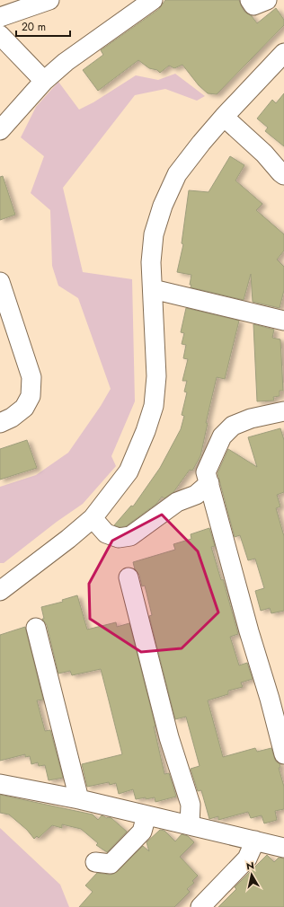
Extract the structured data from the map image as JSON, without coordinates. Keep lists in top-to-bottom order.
{
  "scale_bar": "20 m",
  "north": "top"
}
